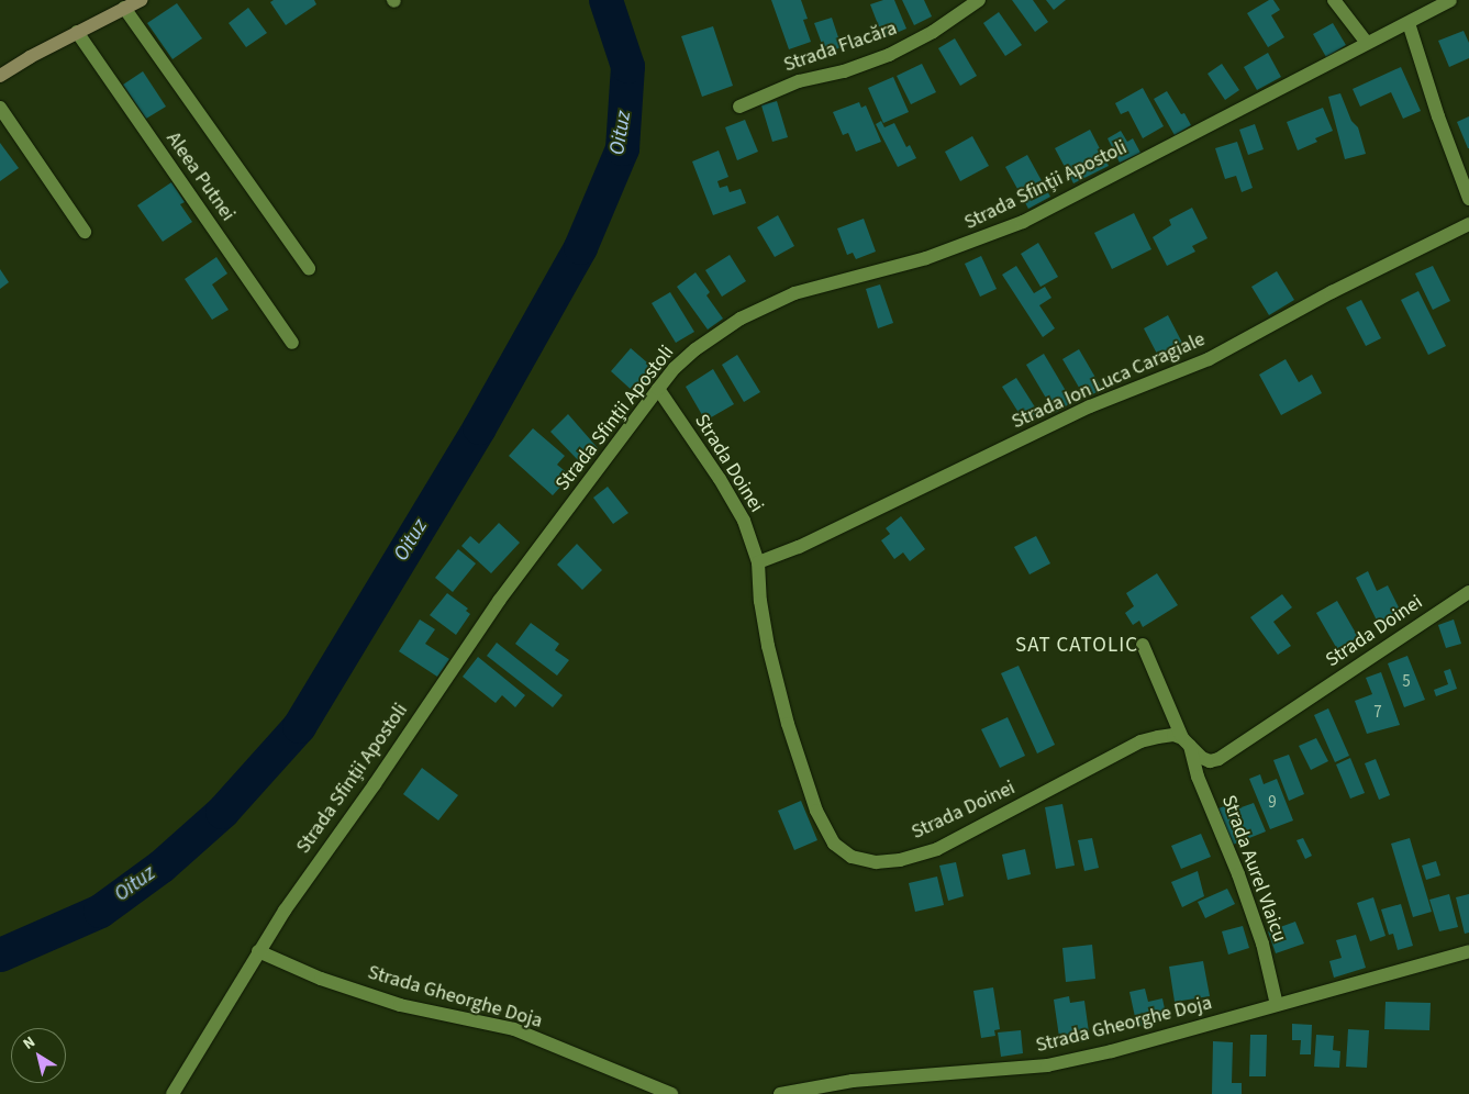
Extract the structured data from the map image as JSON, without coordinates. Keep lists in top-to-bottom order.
{
  "streets": {
    "street": [
      "Strada Flacăra",
      "Aleea Putnei",
      "Strada Sfinții Apostoli",
      "Strada Ion Luca Caragiale",
      "Strada Doinei",
      "Strada Aurel Vlaicu",
      "Strada Gheorghe Doja"
    ]
  },
  "crossings": [
    ["Strada Sfinții Apostoli", "Strada Doinei"],
    ["Strada Sfinții Apostoli", "Strada Gheorghe Doja"],
    ["Strada Ion Luca Caragiale", "Strada Doinei"],
    ["Strada Doinei", "Strada Aurel Vlaicu"],
    ["Strada Aurel Vlaicu", "Strada Gheorghe Doja"]
  ],
  "districts": ["SAT CATOLIC"],
  "water": ["Oituz"],
  "house_numbers": ["5", "7", "9"],
  "north": "top left"
}
